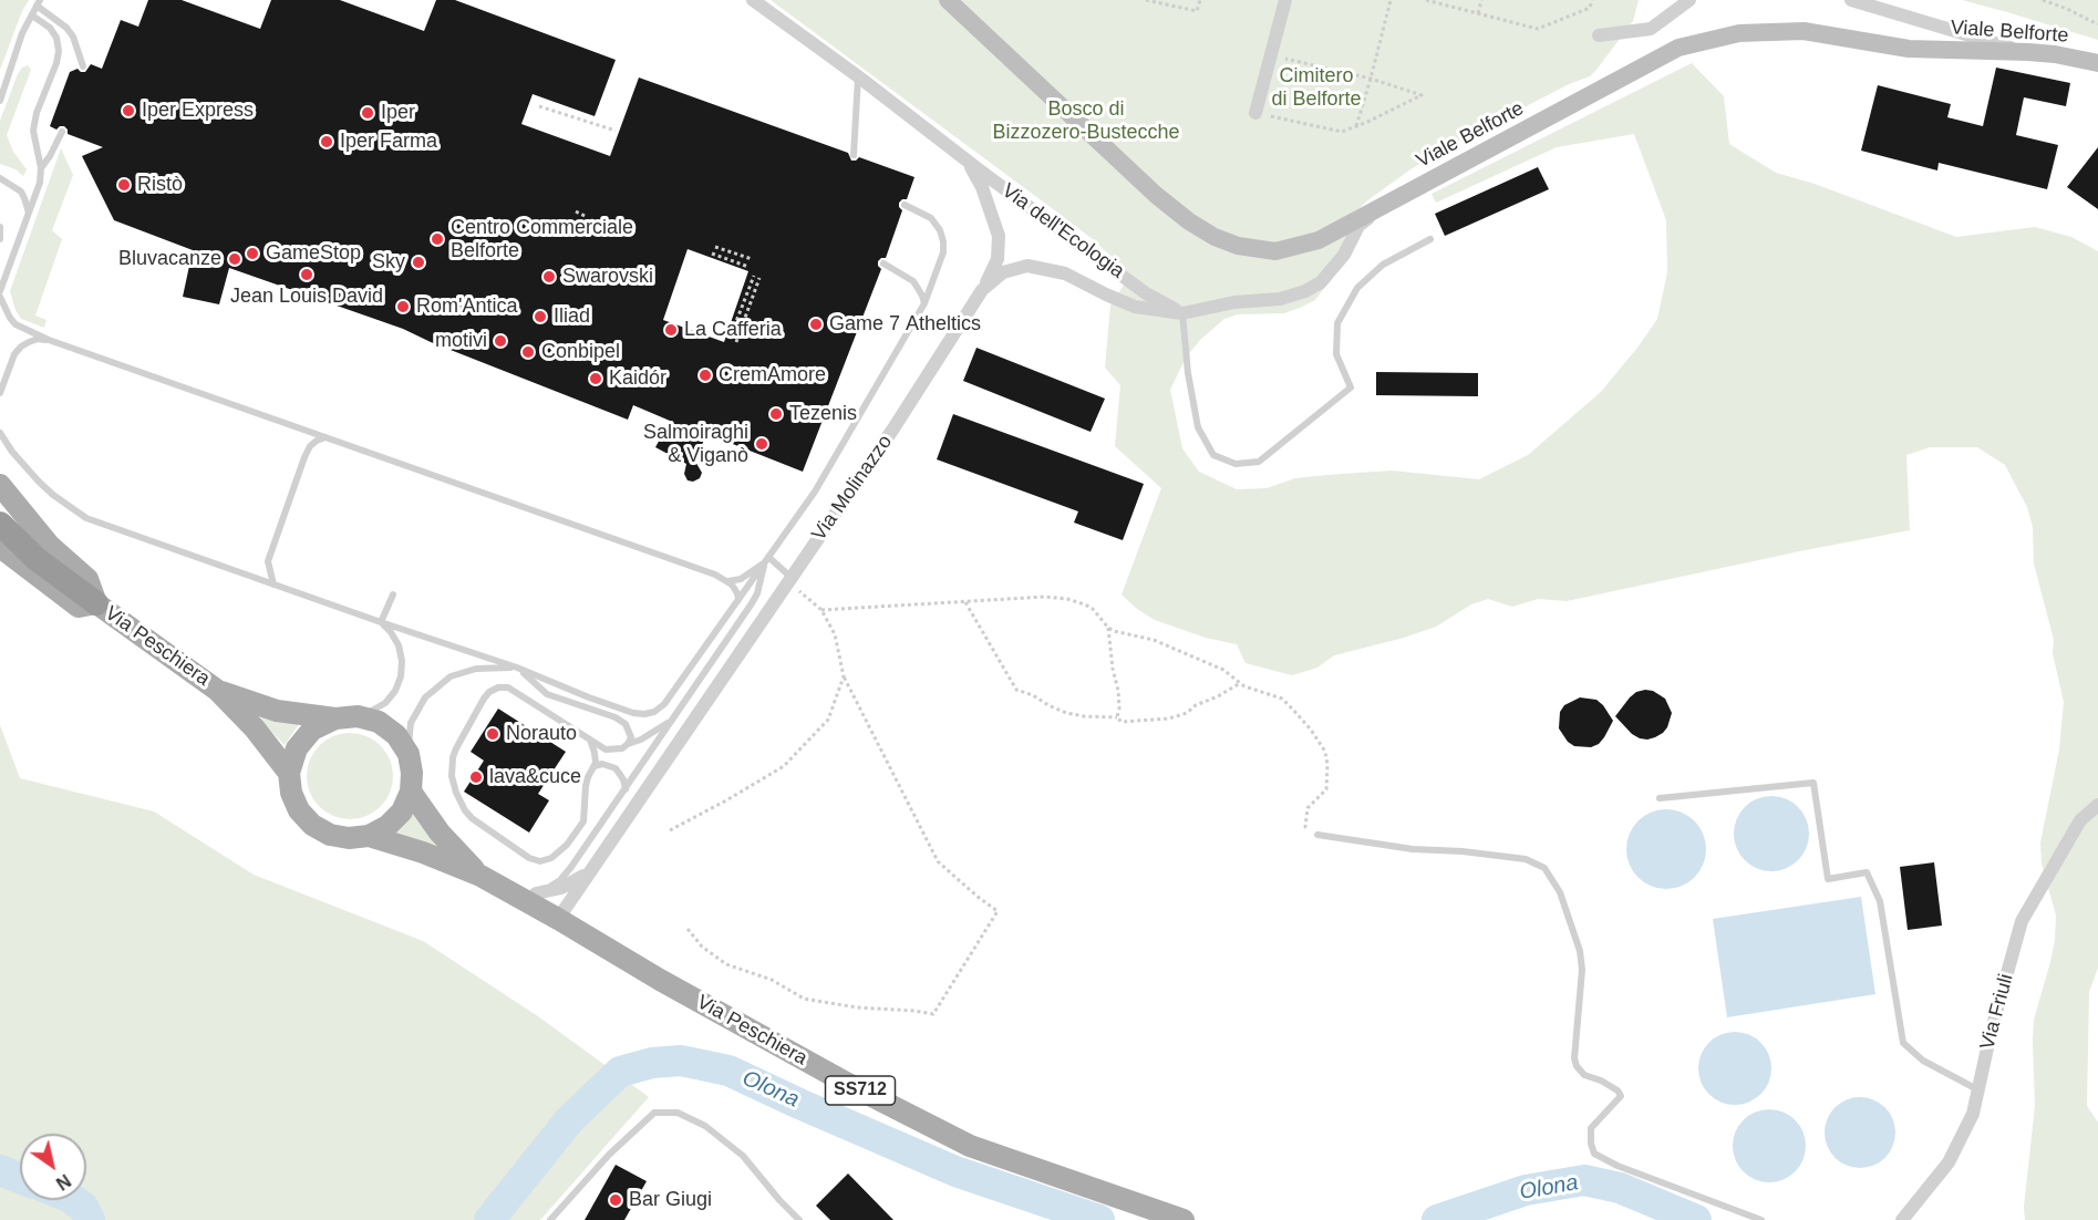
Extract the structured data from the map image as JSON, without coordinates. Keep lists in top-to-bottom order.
{
  "streets": {
    "main road": ["Viale Belforte", "Via Peschiera", "SS712"],
    "street": ["Via dell'Ecologia", "Via Molinazzo", "Via Friuli"]
  },
  "crossings": [
    ["Via dell'Ecologia", "Via Molinazzo"],
    ["Via Molinazzo", "Via Peschiera"]
  ],
  "water": ["Olona"],
  "parks": ["Cimitero di Belforte", "Bosco di Bizzozero-Bustecche"],
  "places": [
    "Iper Express",
    "Iper",
    "Iper Farma",
    "Ristò",
    "Centro Commerciale Belforte",
    "GameStop",
    "Bluvacanze",
    "Sky",
    "Jean Louis David",
    "Swarovski",
    "Rom'Antica",
    "Iliad",
    "Game 7 Atheltics",
    "La Cafferia",
    "motivi",
    "Conbipel",
    "CremAmore",
    "Kaidór",
    "Tezenis",
    "Salmoiraghi & Viganò",
    "Norauto",
    "lava&cuce",
    "Bar Giugi"
  ],
  "north": "bottom right"
}
